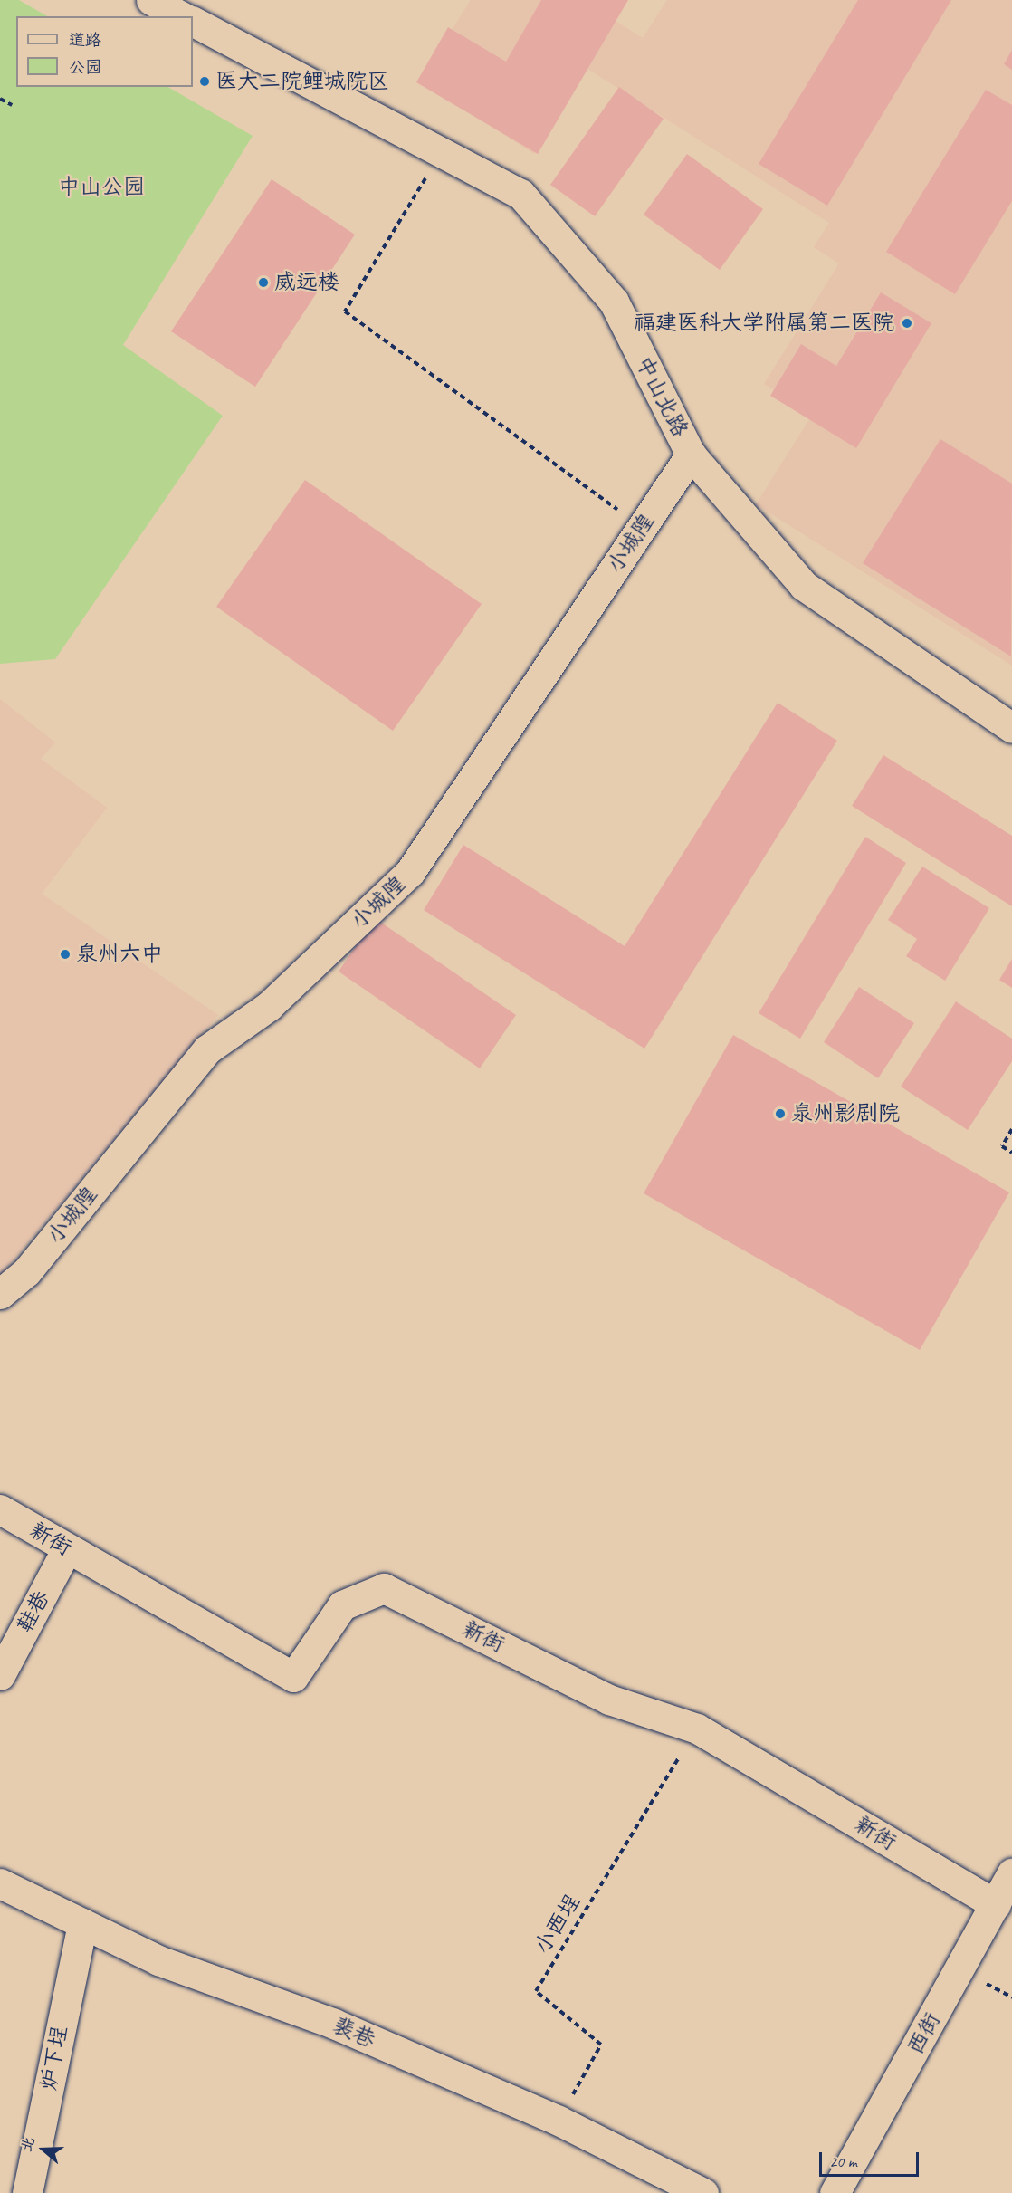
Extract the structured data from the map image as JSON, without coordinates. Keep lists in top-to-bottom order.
{
  "streets": {
    "street": [
      "中山北路",
      "小城隍",
      "新街",
      "鞋巷",
      "裴巷",
      "西街",
      "炉下埕"
    ],
    "path": ["小西埕"]
  },
  "crossings": [
    ["中山北路", "小城隍"],
    ["新街", "鞋巷"],
    ["新街", "小西埕"],
    ["新街", "西街"],
    ["小西埕", "裴巷"],
    ["裴巷", "炉下埕"]
  ],
  "parks": ["中山公园"],
  "places": [
    "医大二院鲤城院区",
    "威远楼",
    "福建医科大学附属第二医院",
    "泉州六中",
    "泉州影剧院"
  ],
  "legend": ["道路", "公园"],
  "scale_bar": "20 m",
  "north": "left"
}
